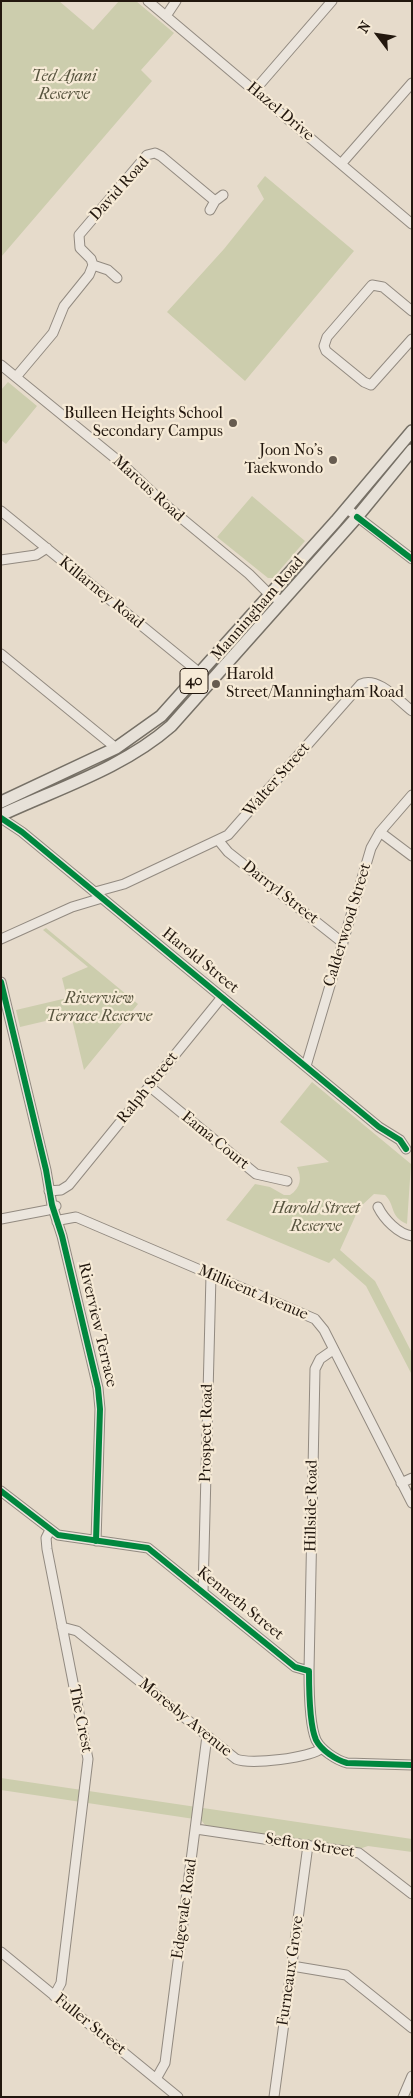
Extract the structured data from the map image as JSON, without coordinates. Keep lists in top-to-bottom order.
{
  "streets": {
    "main road": ["Manningham Road", "40"],
    "street": [
      "Hazel Drive",
      "David Road",
      "Marcus Road",
      "Killarney Road",
      "Walter Street",
      "Darryl Street",
      "Calderwood Street",
      "Harold Street",
      "Ralph Street",
      "Eama Court",
      "Millicent Avenue",
      "Riverview Terrace",
      "Prospect Road",
      "Hillside Road",
      "Kenneth Street",
      "Moresby Avenue",
      "The Crest",
      "Sefton Street",
      "Edgevale Road",
      "Furneaux Grove",
      "Fuller Street"
    ]
  },
  "crossings": [
    ["Marcus Road", "Manningham Road"],
    ["Killarney Road", "Manningham Road"],
    ["Manningham Road", "Harold Street"],
    ["Walter Street", "Darryl Street"],
    ["Walter Street", "Harold Street"],
    ["Darryl Street", "Calderwood Street"],
    ["Calderwood Street", "Harold Street"],
    ["Harold Street", "Ralph Street"],
    ["Ralph Street", "Eama Court"],
    ["Ralph Street", "Riverview Terrace"],
    ["Millicent Avenue", "Riverview Terrace"],
    ["Millicent Avenue", "Prospect Road"],
    ["Millicent Avenue", "Hillside Road"],
    ["Riverview Terrace", "Kenneth Street"],
    ["Prospect Road", "Kenneth Street"],
    ["Hillside Road", "Kenneth Street"],
    ["Kenneth Street", "The Crest"],
    ["Moresby Avenue", "The Crest"],
    ["Moresby Avenue", "Edgevale Road"],
    ["The Crest", "Fuller Street"],
    ["Sefton Street", "Edgevale Road"],
    ["Sefton Street", "Furneaux Grove"],
    ["Edgevale Road", "Fuller Street"]
  ],
  "parks": ["Ted Ajani Reserve", "Riverview Terrace Reserve", "Harold Street Reserve"],
  "places": ["Bulleen Heights School Secondary Campus", "Joon No's Taekwondo", "Harold Street/Manningham Road"],
  "north": "top left"
}
